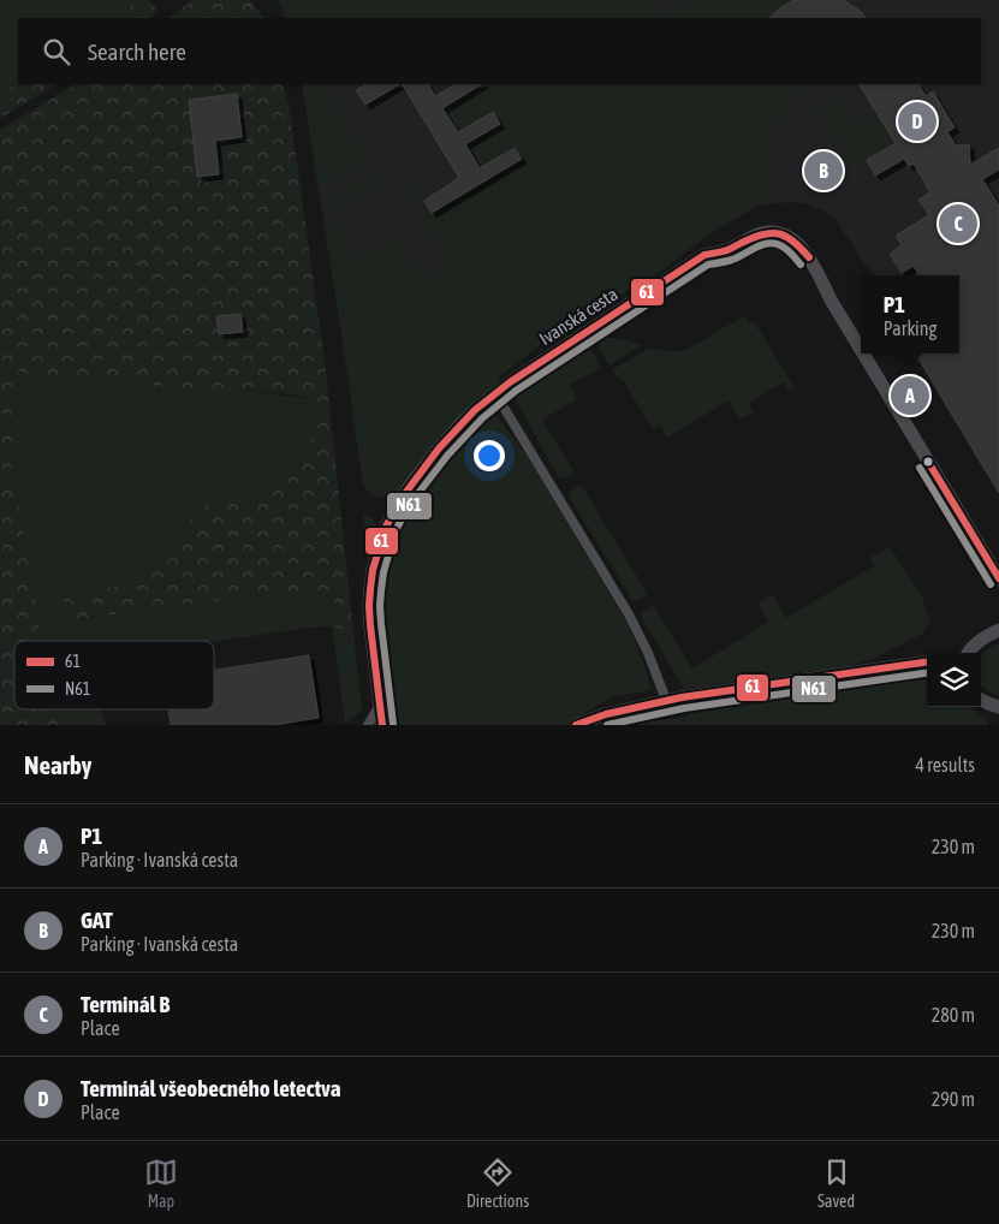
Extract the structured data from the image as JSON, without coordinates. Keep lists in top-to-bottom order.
{
  "streets": {
    "street": ["Ivanská cesta"]
  },
  "lines": ["transit line 61", "transit line N61"],
  "legend": ["61", "N61"],
  "page": {
    "search": "Search here",
    "pins": [
      "D",
      "B",
      "C",
      "A"
    ],
    "popup": ["P1", "Parking"],
    "heading": ["Nearby", "4 results"],
    "list": [
      {
        "mark": "A",
        "name": "P1",
        "note": "Parking · Ivanská cesta",
        "value": "230 m"
      },
      {
        "mark": "B",
        "name": "GAT",
        "note": "Parking · Ivanská cesta",
        "value": "230 m"
      },
      {
        "mark": "C",
        "name": "Terminál B",
        "note": "Place",
        "value": "280 m"
      },
      {
        "mark": "D",
        "name": "Terminál všeobecného letectva",
        "note": "Place",
        "value": "290 m"
      }
    ],
    "nav": ["Map", "Directions", "Saved"]
  }
}
